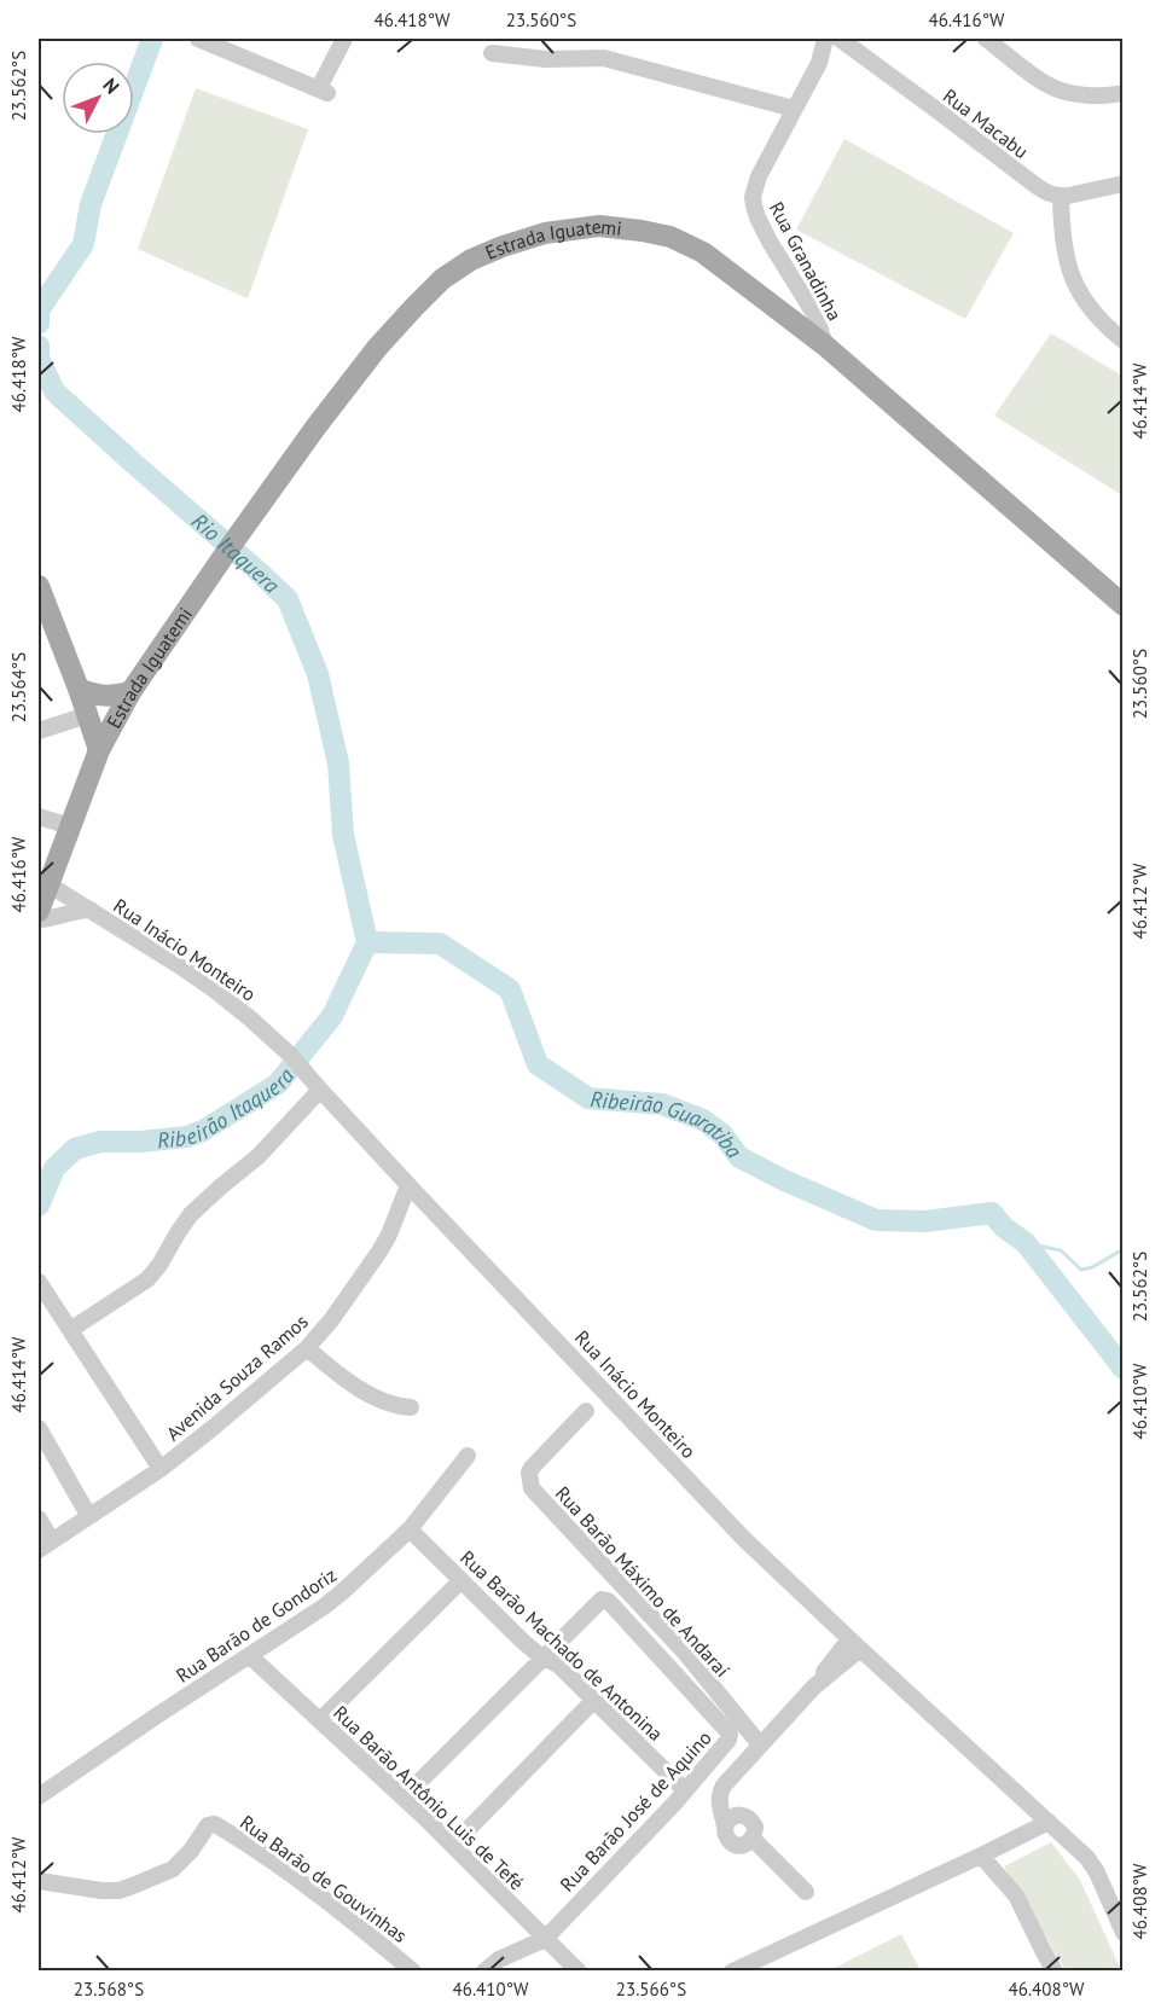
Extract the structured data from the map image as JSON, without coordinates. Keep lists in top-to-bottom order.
{
  "streets": {
    "main road": ["Estrada Iguatemi"],
    "street": [
      "Rua Macabu",
      "Rua Granadinha",
      "Rua Inácio Monteiro",
      "Avenida Souza Ramos",
      "Rua Barão Máximo de Andaraí",
      "Rua Barão de Gondoriz",
      "Rua Barão Machado de Antonina",
      "Rua Barão Antônio Luis de Tefé",
      "Rua Barão José de Aquino",
      "Rua Barão de Gouvinhas"
    ]
  },
  "crossings": [
    ["Estrada Iguatemi", "Rua Granadinha"],
    ["Estrada Iguatemi", "Rua Inácio Monteiro"],
    ["Rua Inácio Monteiro", "Avenida Souza Ramos"],
    ["Rua Barão de Gondoriz", "Rua Barão Machado de Antonina"],
    ["Rua Barão de Gondoriz", "Rua Barão Antônio Luis de Tefé"],
    ["Rua Barão Machado de Antonina", "Rua Barão José de Aquino"],
    ["Rua Barão Antônio Luis de Tefé", "Rua Barão José de Aquino"]
  ],
  "water": ["Rio Itaquera", "Ribeirão Itaquera", "Ribeirão Guaratiba"],
  "north": "top right",
  "coordinates": [
    "46.418°W",
    "23.560°S",
    "46.416°W",
    "23.562°S",
    "46.414°W",
    "23.564°S",
    "46.412°W",
    "46.410°W",
    "46.408°W",
    "23.568°S",
    "23.566°S"
  ]
}
